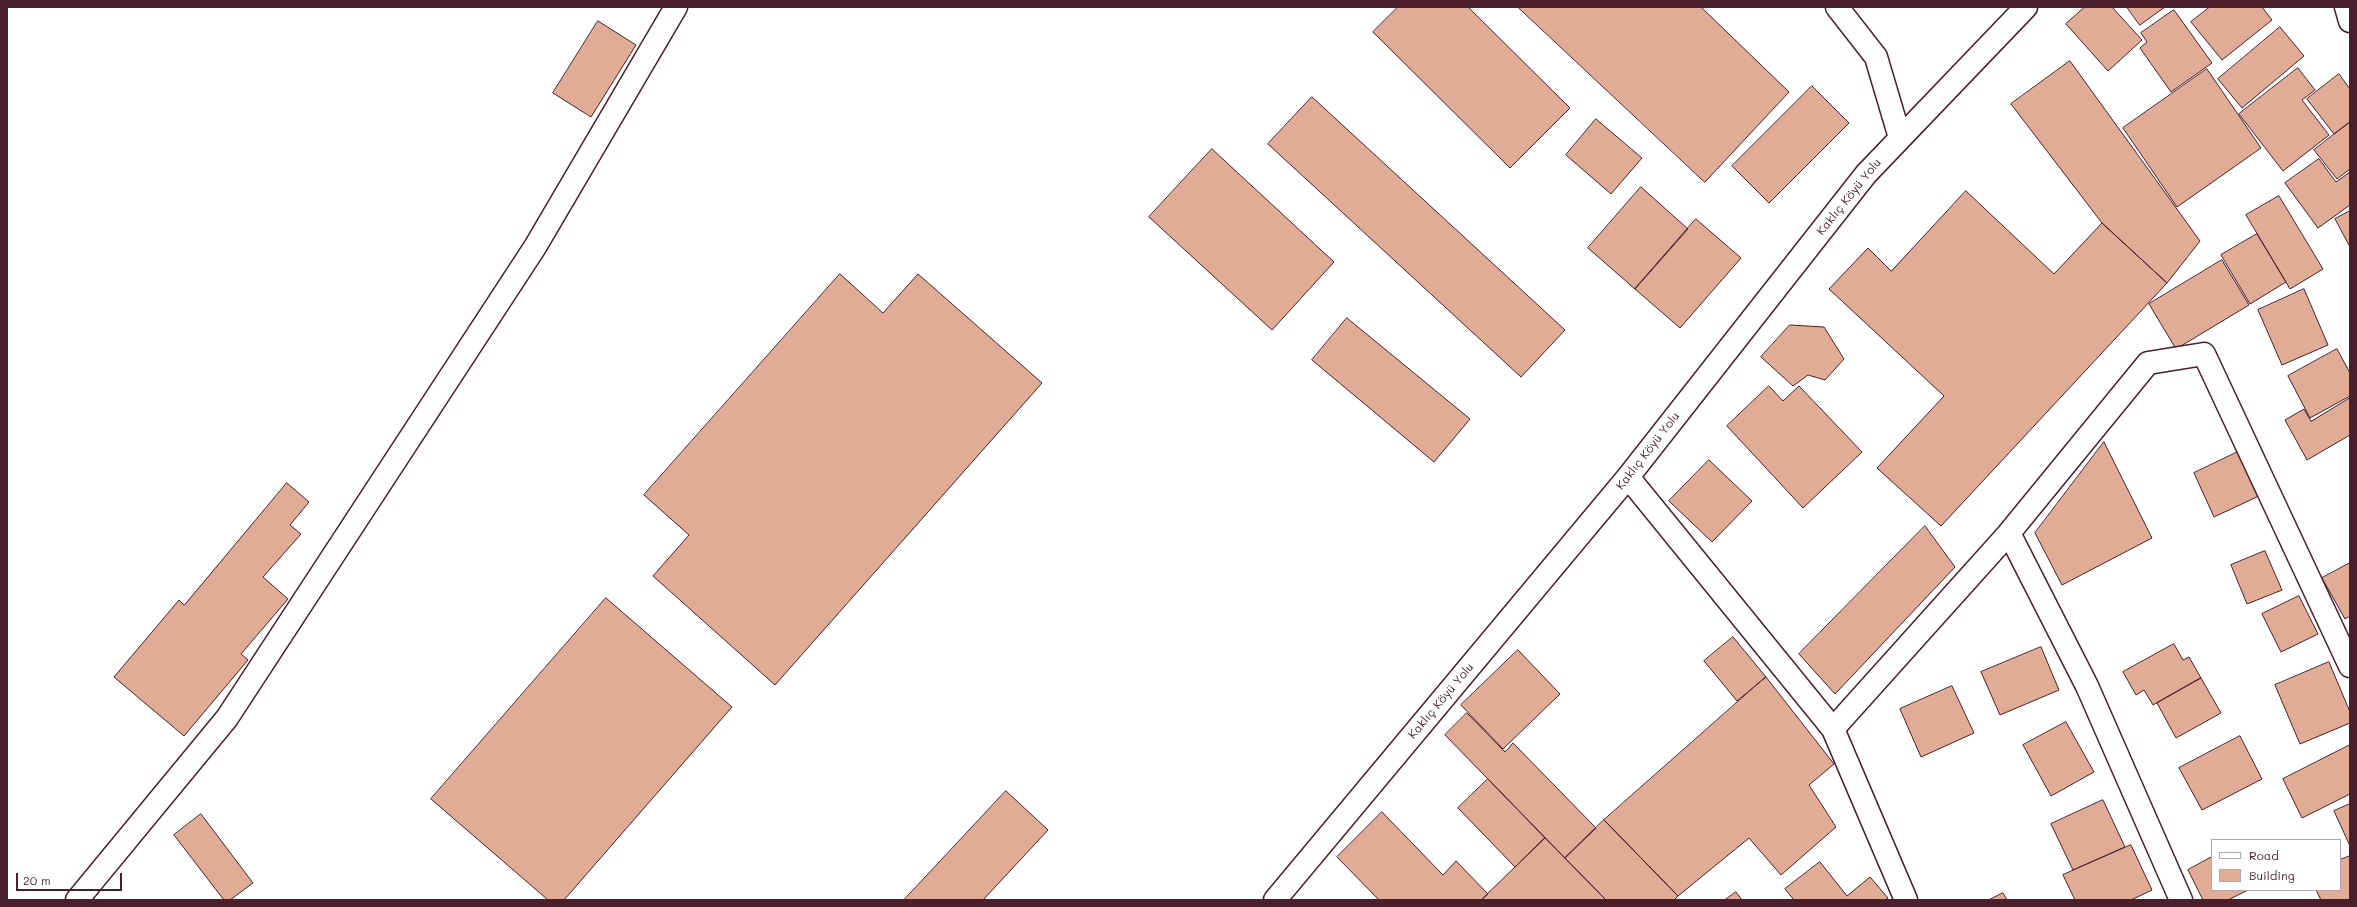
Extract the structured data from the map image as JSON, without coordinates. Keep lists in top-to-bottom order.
{
  "streets": {
    "street": ["Kaklıç Köyü Yolu"]
  },
  "legend": ["Road", "Building"],
  "scale_bar": "20 m"
}
